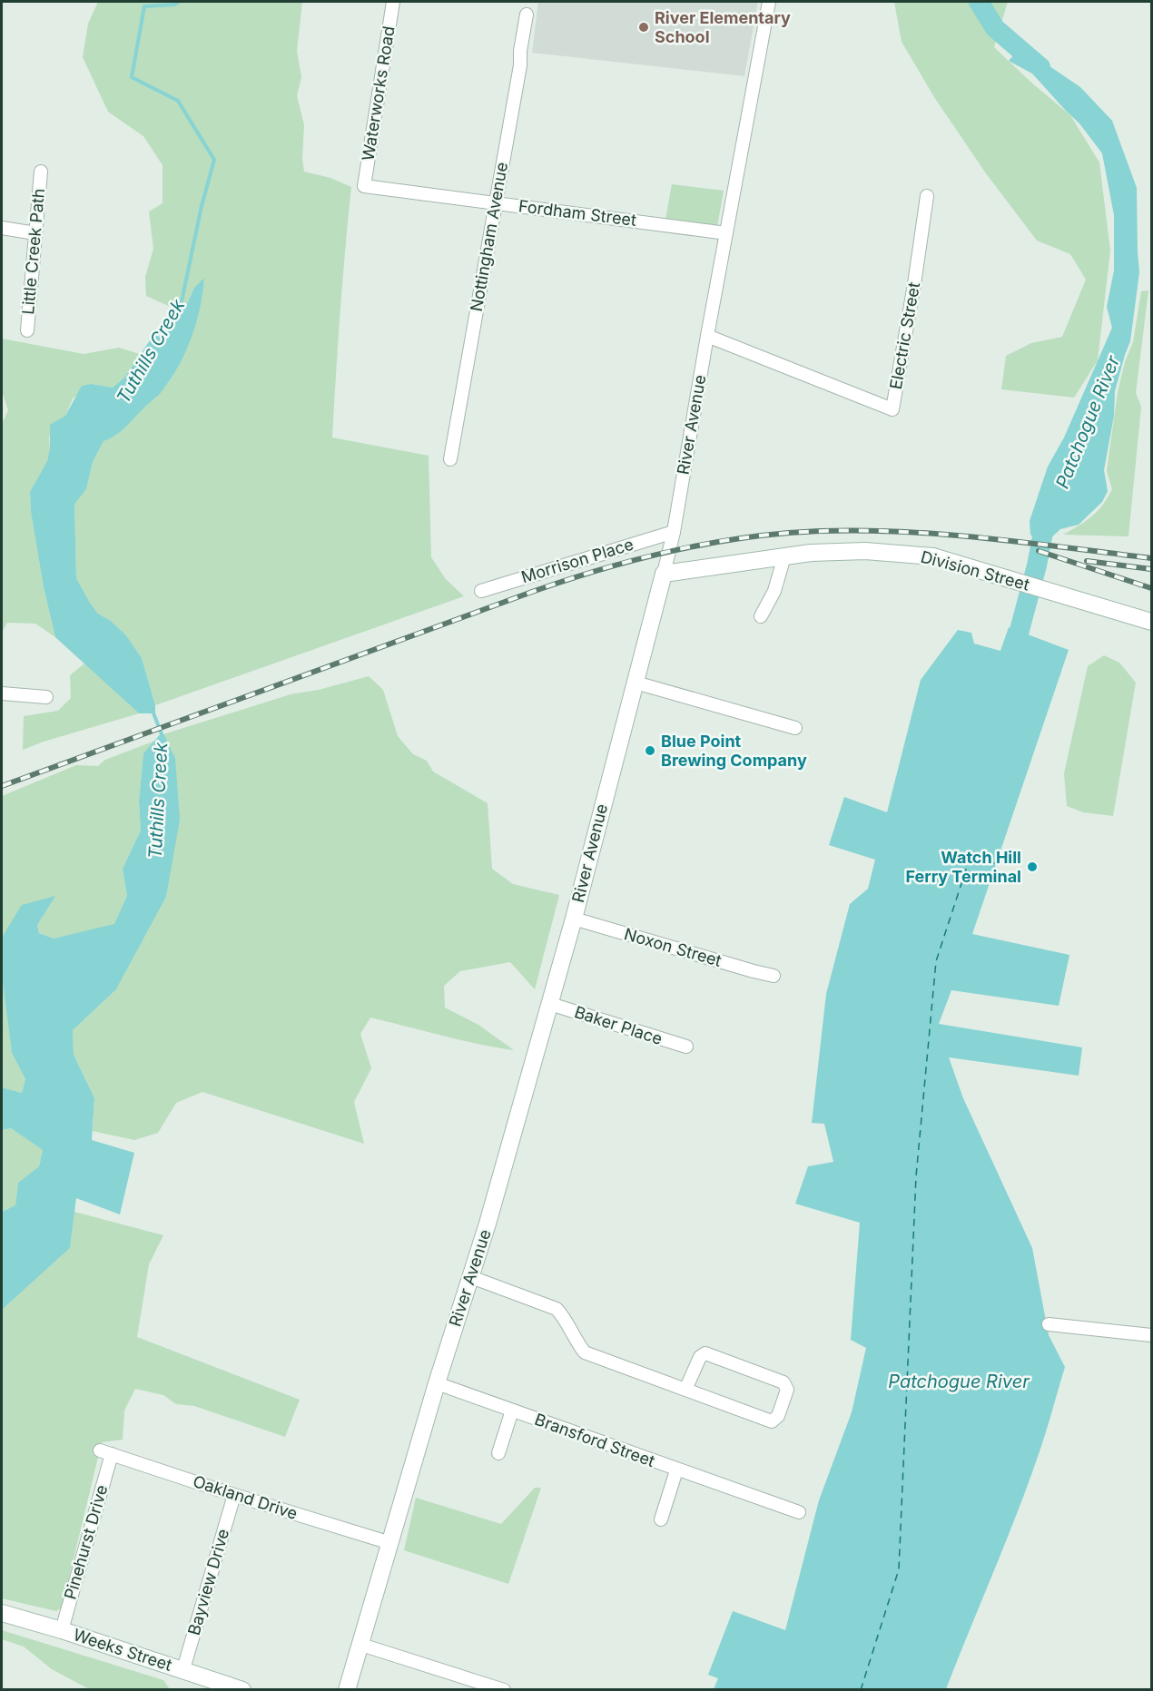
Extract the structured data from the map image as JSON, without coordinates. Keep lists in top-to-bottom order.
{
  "streets": {
    "main road": ["River Avenue", "Division Street", "Weeks Street"],
    "street": [
      "Waterworks Road",
      "Fordham Street",
      "Nottingham Avenue",
      "Little Creek Path",
      "Electric Street",
      "Morrison Place",
      "Noxon Street",
      "Baker Place",
      "Bransford Street",
      "Oakland Drive",
      "Pinehurst Drive",
      "Bayview Drive"
    ]
  },
  "crossings": [
    ["Waterworks Road", "Fordham Street"],
    ["Fordham Street", "Nottingham Avenue"],
    ["Fordham Street", "River Avenue"],
    ["Electric Street", "River Avenue"],
    ["River Avenue", "Morrison Place"],
    ["River Avenue", "Division Street"],
    ["River Avenue", "Noxon Street"],
    ["River Avenue", "Baker Place"],
    ["River Avenue", "Bransford Street"],
    ["River Avenue", "Oakland Drive"],
    ["Oakland Drive", "Pinehurst Drive"],
    ["Oakland Drive", "Bayview Drive"],
    ["Pinehurst Drive", "Weeks Street"],
    ["Bayview Drive", "Weeks Street"]
  ],
  "water": ["Tuthills Creek", "Patchogue River"],
  "places": ["River Elementary School", "Blue Point Brewing Company", "Watch Hill Ferry Terminal"]
}
